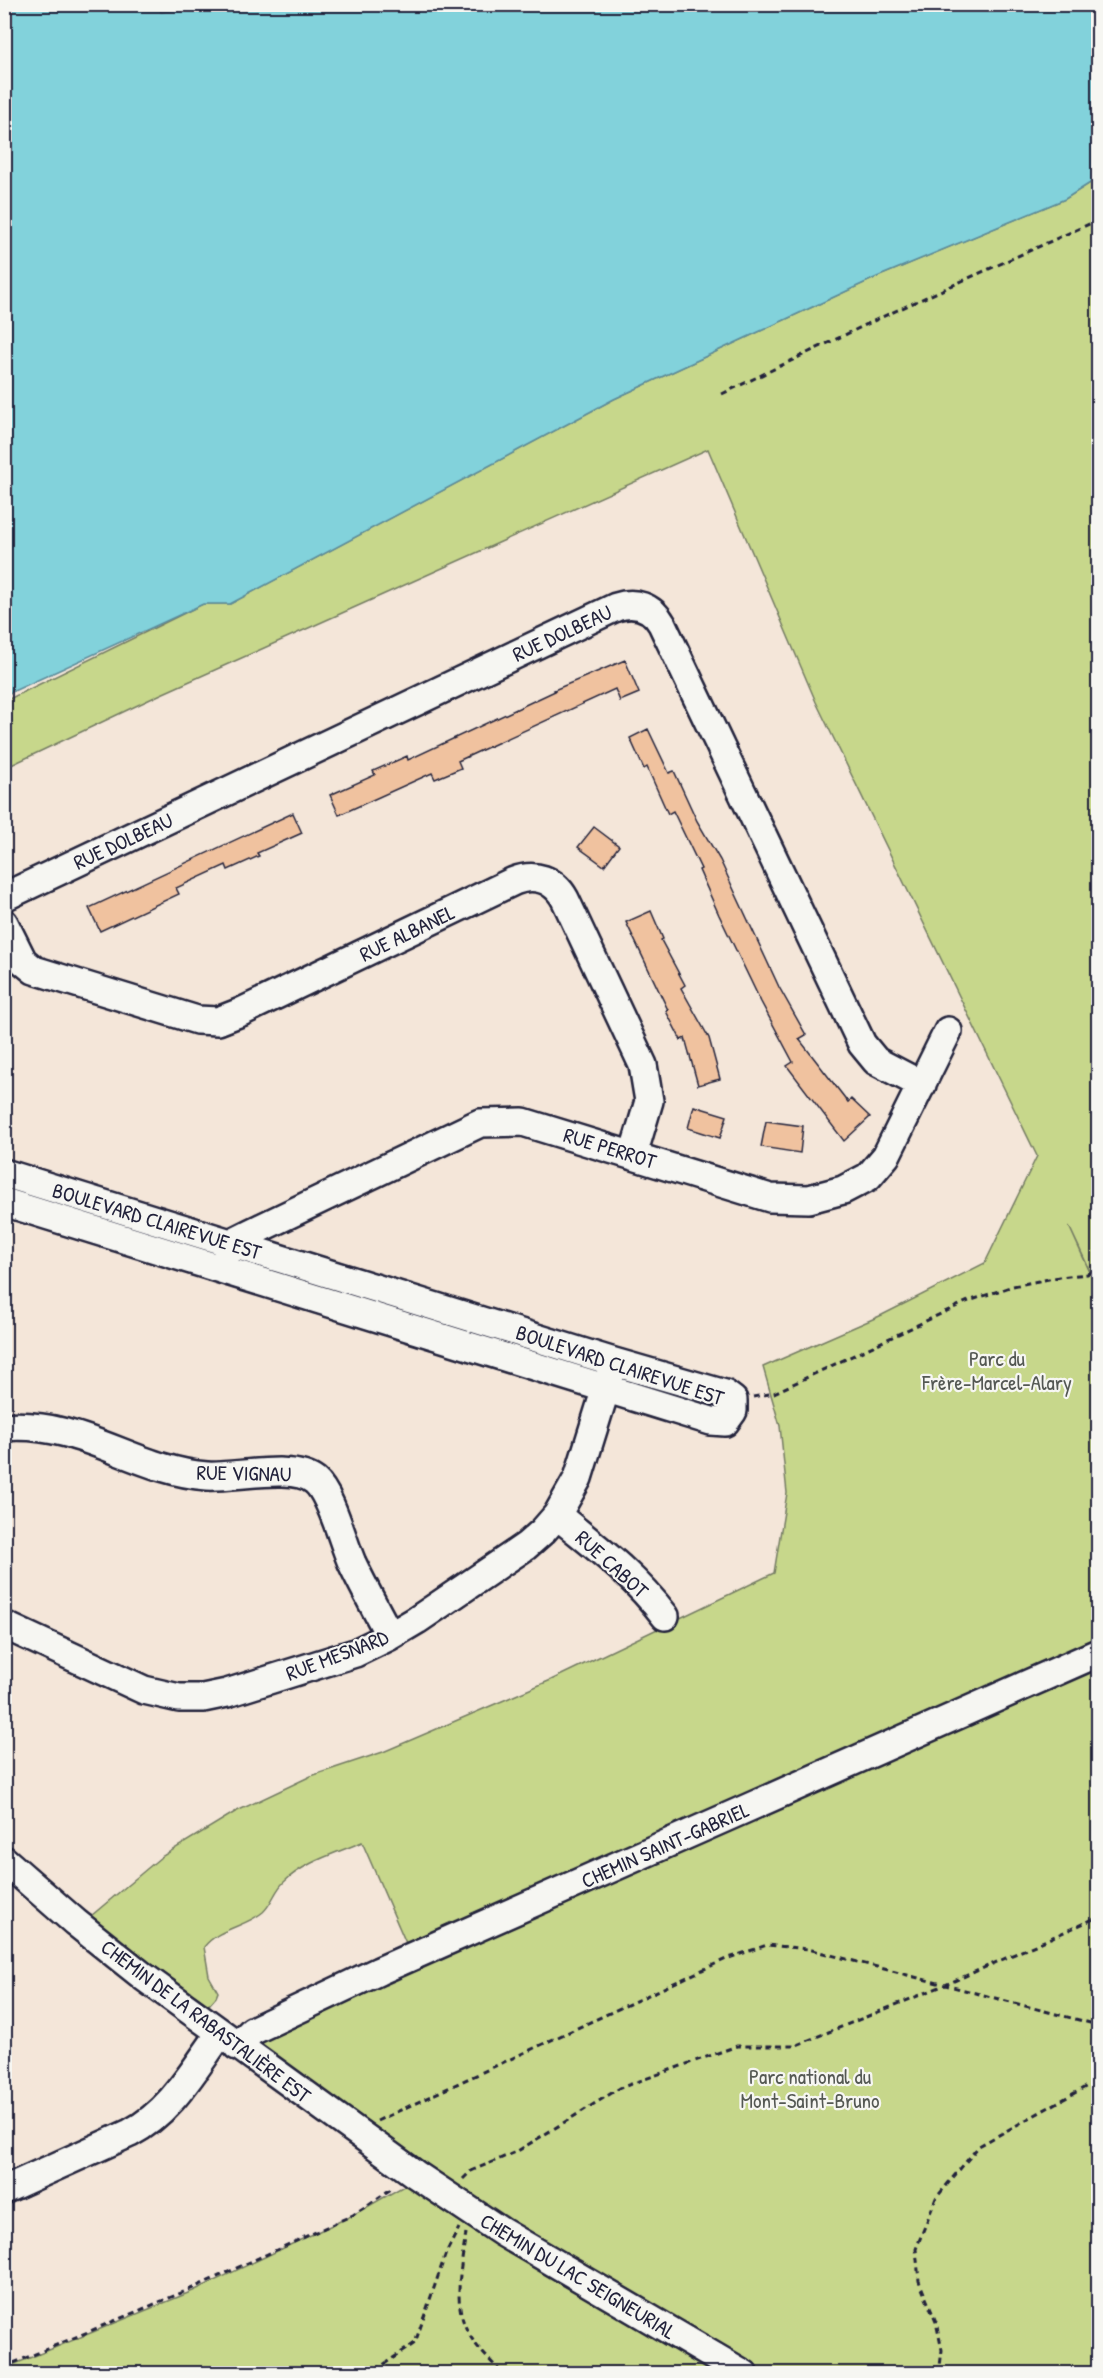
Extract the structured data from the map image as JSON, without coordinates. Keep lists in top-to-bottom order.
{
  "streets": {
    "street": [
      "RUE DOLBEAU",
      "RUE ALBANEL",
      "RUE PERROT",
      "BOULEVARD CLAIREVUE EST",
      "RUE VIGNAU",
      "RUE CABOT",
      "RUE MESNARD",
      "CHEMIN SAINT-GABRIEL",
      "CHEMIN DE LA RABASTALIÈRE EST",
      "CHEMIN DU LAC SEIGNEURIAL"
    ]
  },
  "crossings": [
    ["RUE DOLBEAU", "RUE PERROT"],
    ["RUE ALBANEL", "RUE PERROT"],
    ["RUE PERROT", "BOULEVARD CLAIREVUE EST"],
    ["BOULEVARD CLAIREVUE EST", "RUE MESNARD"],
    ["RUE VIGNAU", "RUE MESNARD"],
    ["RUE CABOT", "RUE MESNARD"],
    ["CHEMIN SAINT-GABRIEL", "CHEMIN DE LA RABASTALIÈRE EST"],
    ["CHEMIN DE LA RABASTALIÈRE EST", "CHEMIN DU LAC SEIGNEURIAL"]
  ],
  "parks": ["Parc du Frère-Marcel-Alary", "Parc national du Mont-Saint-Bruno"]
}
